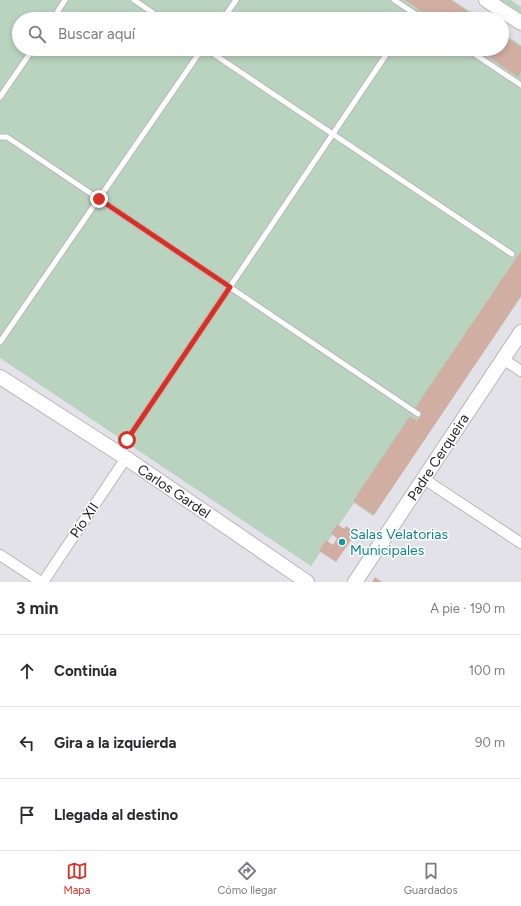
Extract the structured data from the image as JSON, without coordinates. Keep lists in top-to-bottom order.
{
  "streets": {
    "street": ["Padre Cerqueira", "Carlos Gardel", "Pío XII"]
  },
  "crossings": [
    ["Carlos Gardel", "Pío XII"]
  ],
  "places": ["Salas Velatorias Municipales"],
  "page": {
    "search": "Buscar aquí",
    "heading": ["3 min", "A pie · 190 m"],
    "list": [
      ["Continúa", "100 m"],
      ["Gira a la izquierda", "90 m"],
      "Llegada al destino"
    ],
    "nav": ["Mapa", "Cómo llegar", "Guardados"]
  }
}
